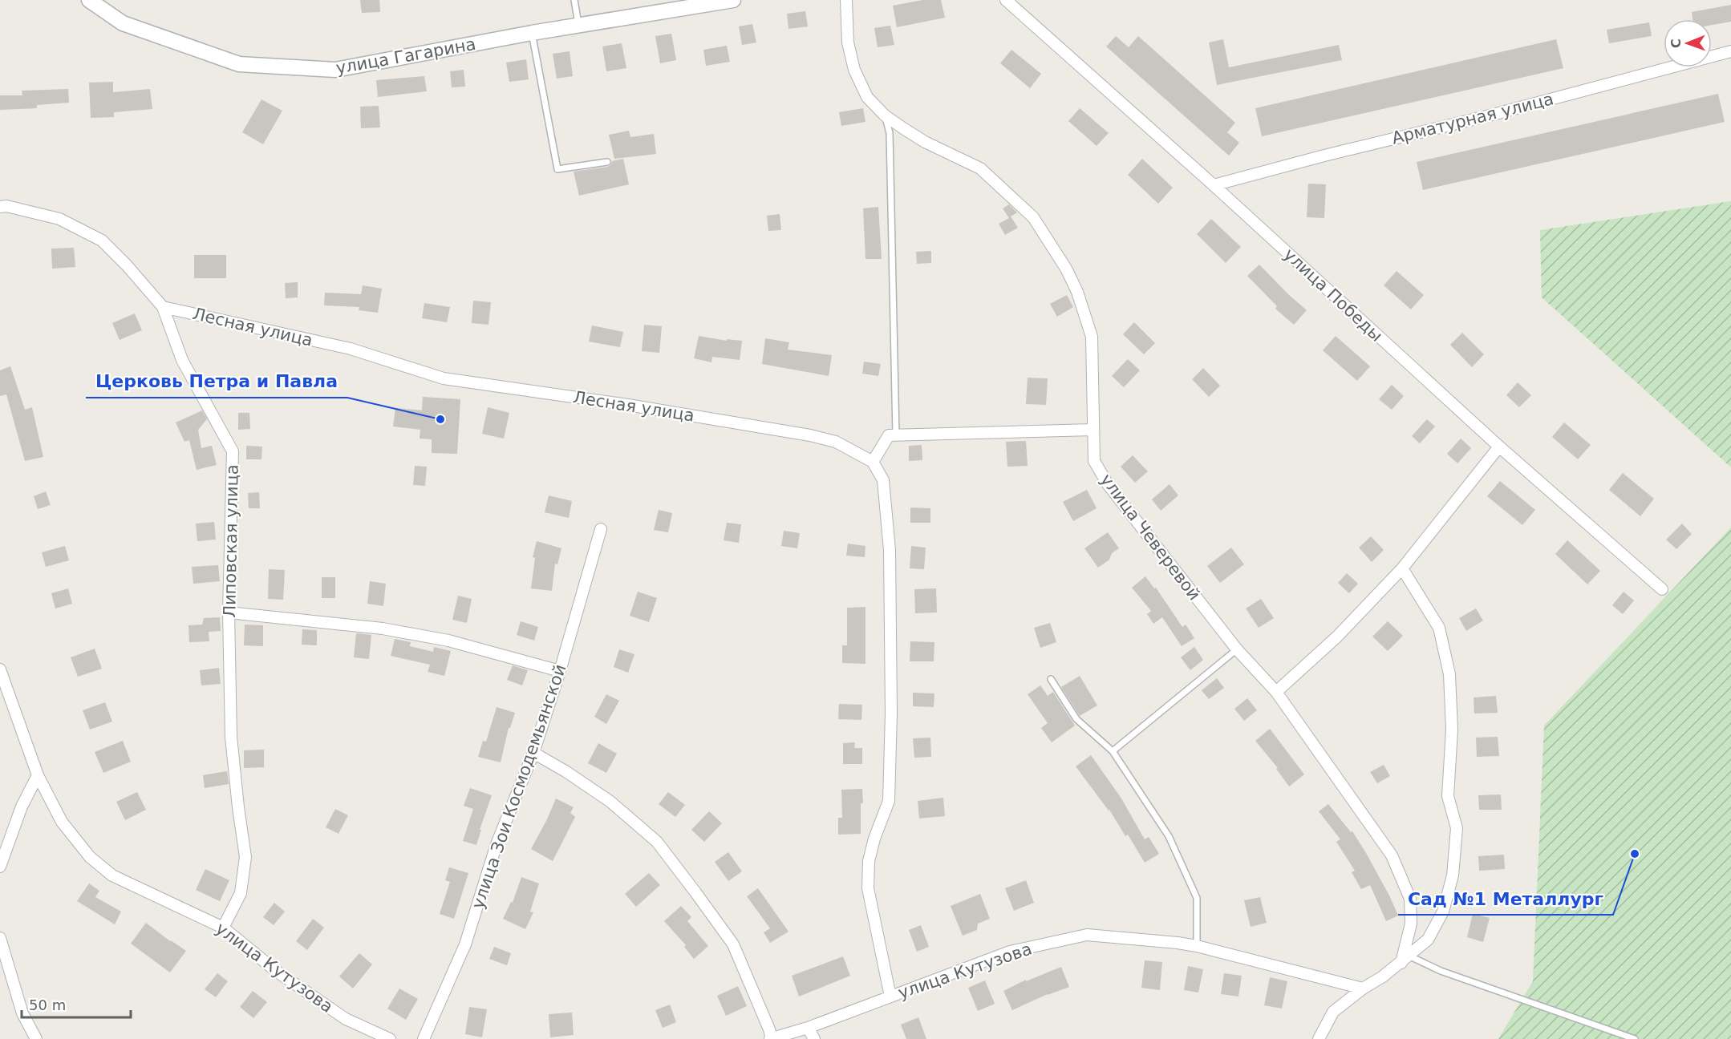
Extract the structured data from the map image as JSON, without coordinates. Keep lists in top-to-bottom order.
{
  "streets": {
    "street": [
      "улица Гагарина",
      "Арматурная улица",
      "улица Победы",
      "Лесная улица",
      "улица Чеверевой",
      "Липовская улица",
      "улица Зои Космодемьянской",
      "улица Кутузова"
    ]
  },
  "crossings": [
    ["Арматурная улица", "улица Победы"],
    ["Лесная улица", "Липовская улица"],
    ["Липовская улица", "улица Кутузова"]
  ],
  "places": ["Церковь Петра и Павла", "Сад №1 Металлург"],
  "scale_bar": "50 m",
  "north": "left"
}
